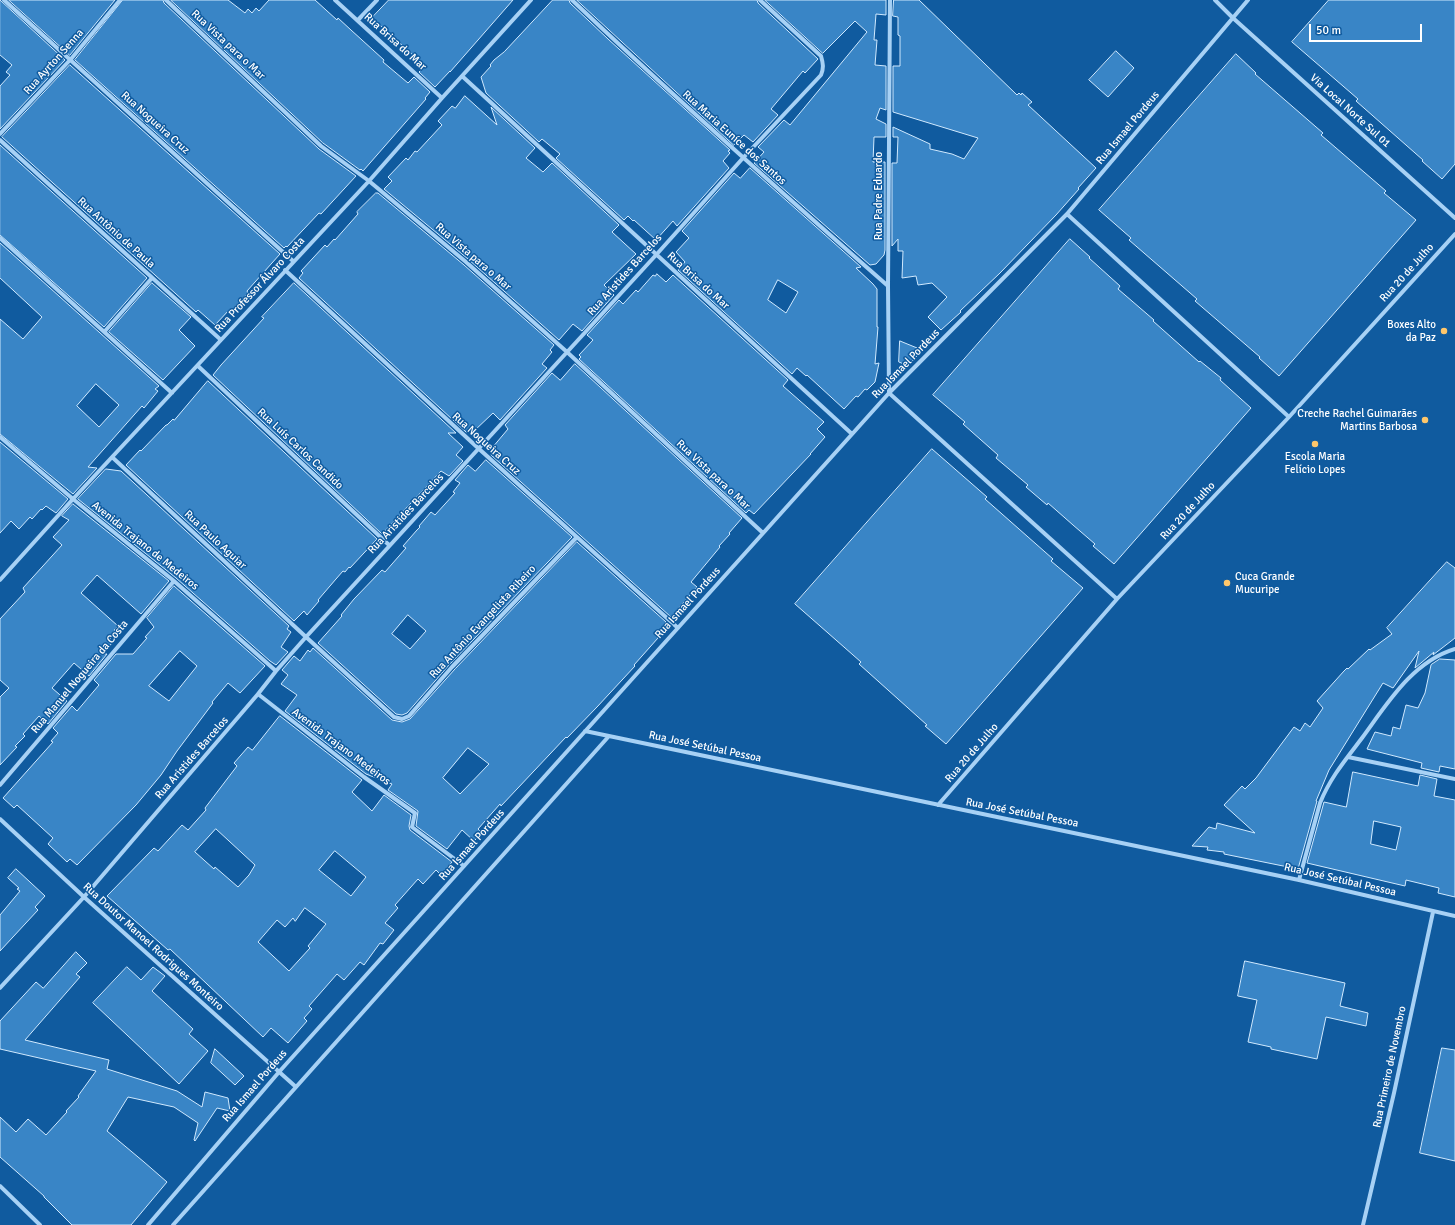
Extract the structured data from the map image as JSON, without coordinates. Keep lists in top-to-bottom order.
{
  "streets": {
    "street": [
      "Rua Brisa do Mar",
      "Rua Vista para o Mar",
      "Rua Ayrton Senna",
      "Via Local Norte Sul 01",
      "Rua Nogueira Cruz",
      "Rua Ismael Pordeus",
      "Rua Maria Euníce dos Santos",
      "Rua Padre Eduardo",
      "Rua Antônio de Paula",
      "Rua 20 de Julho",
      "Rua Aristides Barcelos",
      "Rua Professor Álvaro Costa",
      "Rua Luís Carlos Candido",
      "Rua Paulo Aguiar",
      "Avenida Trajano de Medeiros",
      "Rua Antônio Evangelista Ribeiro",
      "Rua Manuel Nogueira da Costa",
      "Avenida Trajano Medeiros",
      "Rua José Setúbal Pessoa",
      "Rua Doutor Manoel Rodrigues Monteiro",
      "Rua Primeiro de Novembro"
    ]
  },
  "crossings": [
    ["Rua Brisa do Mar", "Rua Ismael Pordeus"],
    ["Rua Brisa do Mar", "Rua Aristides Barcelos"],
    ["Rua Brisa do Mar", "Rua Professor Álvaro Costa"],
    ["Rua Vista para o Mar", "Rua Ismael Pordeus"],
    ["Rua Vista para o Mar", "Rua Aristides Barcelos"],
    ["Rua Vista para o Mar", "Rua Professor Álvaro Costa"],
    ["Rua Ayrton Senna", "Rua Nogueira Cruz"],
    ["Via Local Norte Sul 01", "Rua Ismael Pordeus"],
    ["Rua Nogueira Cruz", "Rua Ismael Pordeus"],
    ["Rua Nogueira Cruz", "Rua Aristides Barcelos"],
    ["Rua Nogueira Cruz", "Rua Professor Álvaro Costa"],
    ["Rua Nogueira Cruz", "Rua Antônio Evangelista Ribeiro"],
    ["Rua Ismael Pordeus", "Rua Padre Eduardo"],
    ["Rua Ismael Pordeus", "Avenida Trajano Medeiros"],
    ["Rua Ismael Pordeus", "Rua José Setúbal Pessoa"],
    ["Rua Ismael Pordeus", "Rua Doutor Manoel Rodrigues Monteiro"],
    ["Rua Maria Euníce dos Santos", "Rua Padre Eduardo"],
    ["Rua Maria Euníce dos Santos", "Rua Aristides Barcelos"],
    ["Rua Antônio de Paula", "Rua Professor Álvaro Costa"],
    ["Rua 20 de Julho", "Rua José Setúbal Pessoa"],
    ["Rua Aristides Barcelos", "Rua Luís Carlos Candido"],
    ["Rua Aristides Barcelos", "Rua Paulo Aguiar"],
    ["Rua Aristides Barcelos", "Avenida Trajano de Medeiros"],
    ["Rua Aristides Barcelos", "Avenida Trajano Medeiros"],
    ["Rua Aristides Barcelos", "Rua Doutor Manoel Rodrigues Monteiro"],
    ["Rua Professor Álvaro Costa", "Rua Luís Carlos Candido"],
    ["Rua Professor Álvaro Costa", "Rua Paulo Aguiar"],
    ["Rua Professor Álvaro Costa", "Avenida Trajano de Medeiros"],
    ["Rua Paulo Aguiar", "Rua Antônio Evangelista Ribeiro"],
    ["Avenida Trajano de Medeiros", "Rua Manuel Nogueira da Costa"],
    ["Rua José Setúbal Pessoa", "Rua Primeiro de Novembro"]
  ],
  "places": [
    "Boxes Alto da Paz",
    "Creche Rachel Guimarães Martins Barbosa",
    "Escola Maria Felício Lopes",
    "Cuca Grande Mucuripe"
  ],
  "scale_bar": "50 m"
}
